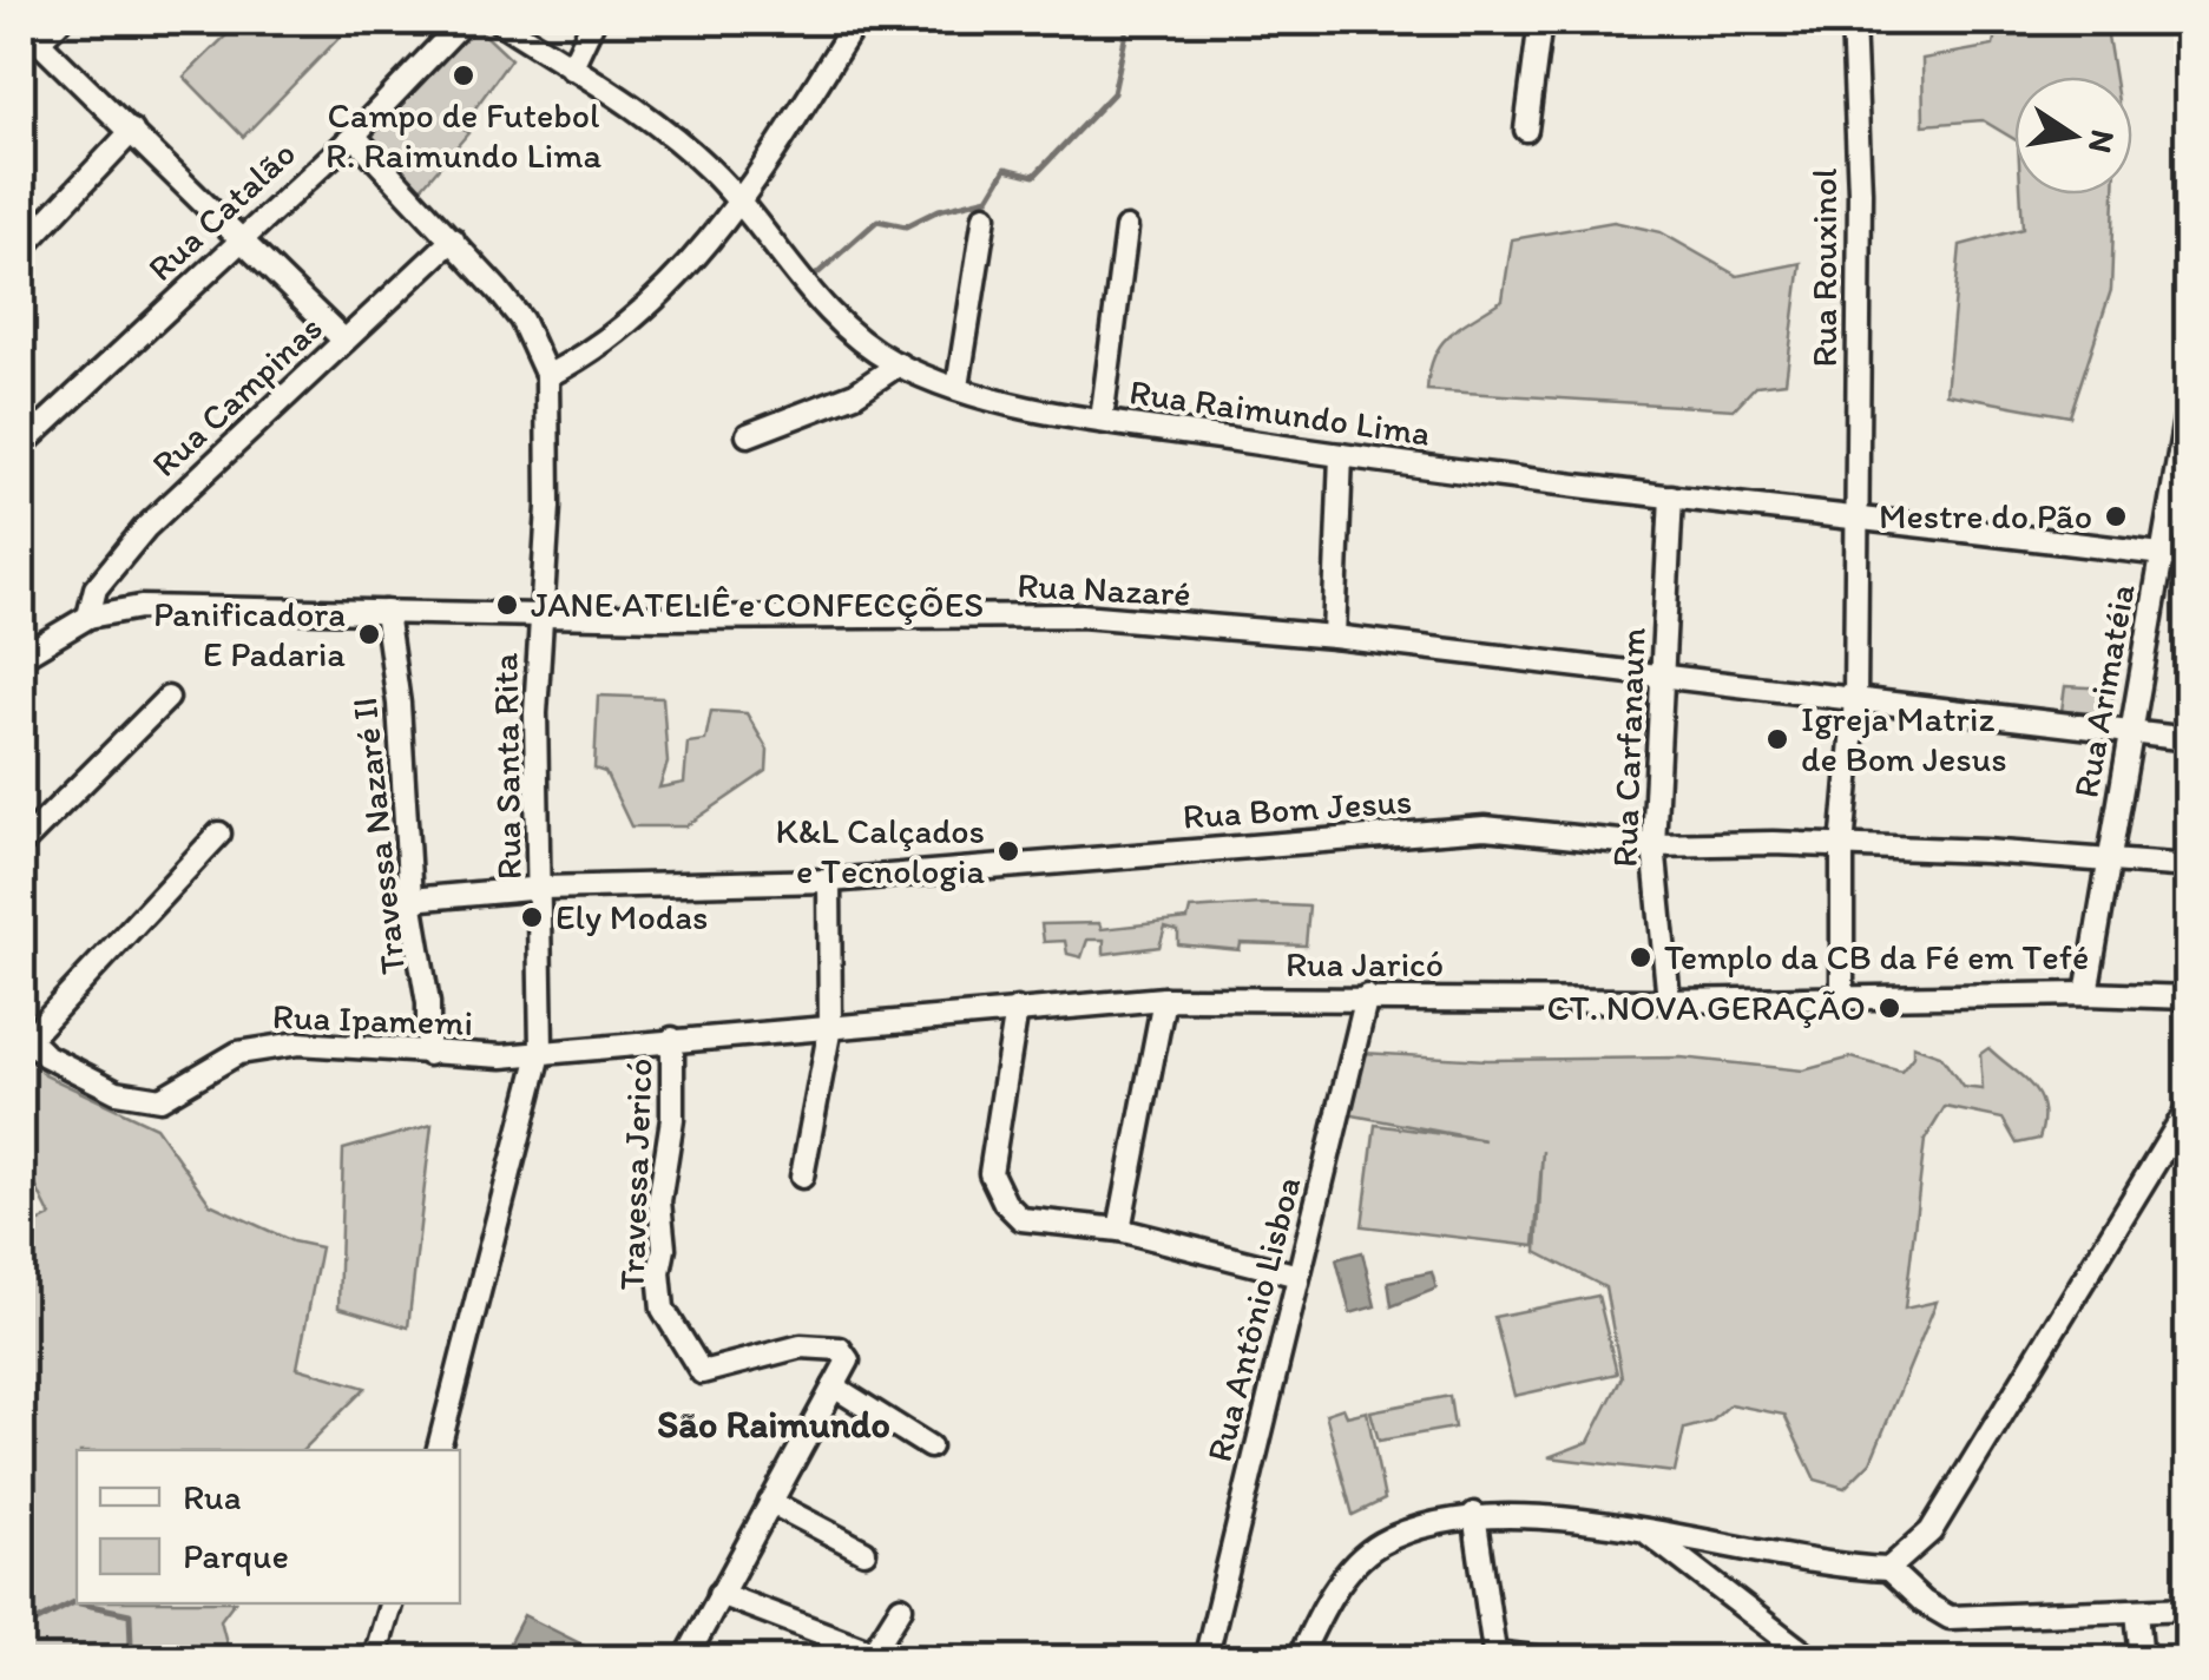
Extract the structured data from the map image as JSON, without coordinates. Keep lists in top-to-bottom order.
{
  "streets": {
    "street": [
      "Rua Catalão",
      "Rua Rouxinol",
      "Rua Campinas",
      "Rua Raimundo Lima",
      "Rua Nazaré",
      "Rua Arimatéia",
      "Rua Carfanaum",
      "Rua Santa Rita",
      "Rua Bom Jesus",
      "Travessa Nazaré II",
      "Rua Jaricó",
      "Rua Ipamemi",
      "Travessa Jericó",
      "Rua Antônio Lisboa"
    ]
  },
  "crossings": [
    ["Rua Catalão", "Rua Santa Rita"],
    ["Rua Rouxinol", "Rua Raimundo Lima"],
    ["Rua Rouxinol", "Rua Nazaré"],
    ["Rua Rouxinol", "Rua Bom Jesus"],
    ["Rua Rouxinol", "Rua Jaricó"],
    ["Rua Campinas", "Rua Nazaré"],
    ["Rua Campinas", "Rua Santa Rita"],
    ["Rua Raimundo Lima", "Rua Arimatéia"],
    ["Rua Raimundo Lima", "Rua Carfanaum"],
    ["Rua Nazaré", "Rua Arimatéia"],
    ["Rua Nazaré", "Rua Carfanaum"],
    ["Rua Nazaré", "Rua Santa Rita"],
    ["Rua Nazaré", "Travessa Nazaré II"],
    ["Rua Arimatéia", "Rua Bom Jesus"],
    ["Rua Arimatéia", "Rua Jaricó"],
    ["Rua Carfanaum", "Rua Bom Jesus"],
    ["Rua Carfanaum", "Rua Jaricó"],
    ["Rua Santa Rita", "Rua Bom Jesus"],
    ["Rua Santa Rita", "Rua Jaricó"],
    ["Rua Santa Rita", "Rua Ipamemi"],
    ["Rua Bom Jesus", "Travessa Nazaré II"],
    ["Travessa Nazaré II", "Rua Ipamemi"],
    ["Rua Jaricó", "Rua Ipamemi"],
    ["Rua Jaricó", "Travessa Jericó"],
    ["Rua Jaricó", "Rua Antônio Lisboa"]
  ],
  "districts": ["São Raimundo"],
  "places": [
    "Campo de Futebol R. Raimundo Lima",
    "Mestre do Pão",
    "JANE ATELIÊ e CONFECÇÕES",
    "Panificadora E Padaria",
    "Igreja Matriz de Bom Jesus",
    "K&L Calçados e Tecnologia",
    "Ely Modas",
    "Templo da CB da Fé em Tefé",
    "CT. NOVA GERAÇÃO"
  ],
  "legend": ["Rua", "Parque"],
  "north": "right"
}
